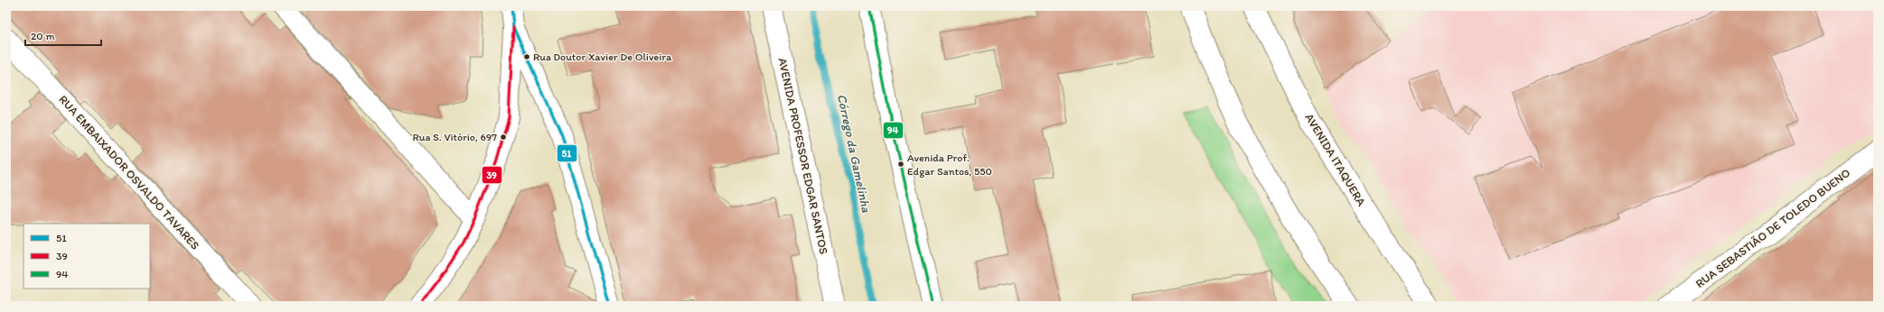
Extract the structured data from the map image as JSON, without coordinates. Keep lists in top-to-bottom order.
{
  "streets": {
    "street": [
      "AVENIDA PROFESSOR EDGAR SANTOS",
      "AVENIDA ITAQUERA",
      "RUA EMBAIXADOR OSVALDO TAVARES",
      "RUA SEBASTIÃO DE TOLEDO BUENO"
    ]
  },
  "water": ["Córrego da Gamelinha"],
  "places": ["Rua Doutor Xavier De Oliveira", "Rua S. Vitório, 697", "Avenida Prof. Edgar Santos, 550"],
  "lines": ["transit line 51", "transit line 94", "transit line 39"],
  "legend": ["51", "39", "94"],
  "scale_bar": "20 m"
}
